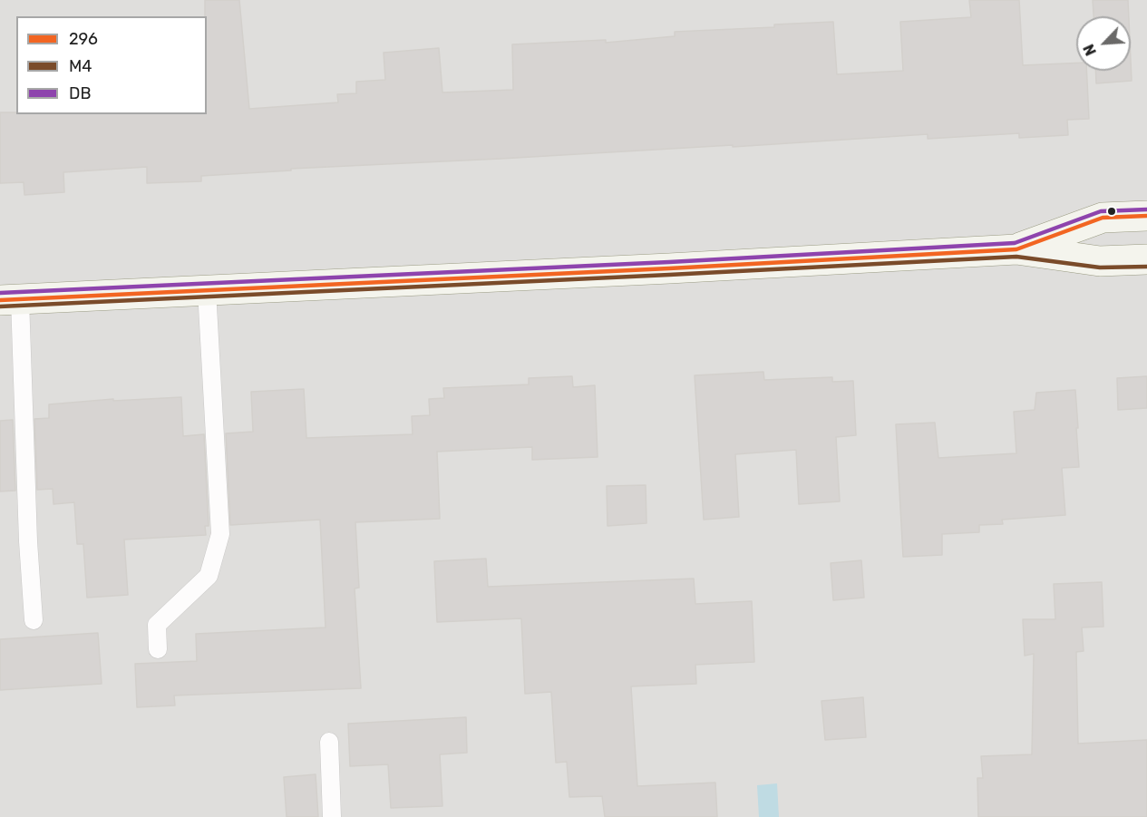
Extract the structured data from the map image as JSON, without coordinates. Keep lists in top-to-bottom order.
{
  "lines": ["transit line DB", "transit line 296", "transit line M4"],
  "legend": ["296", "M4", "DB"],
  "north": "bottom left"
}
